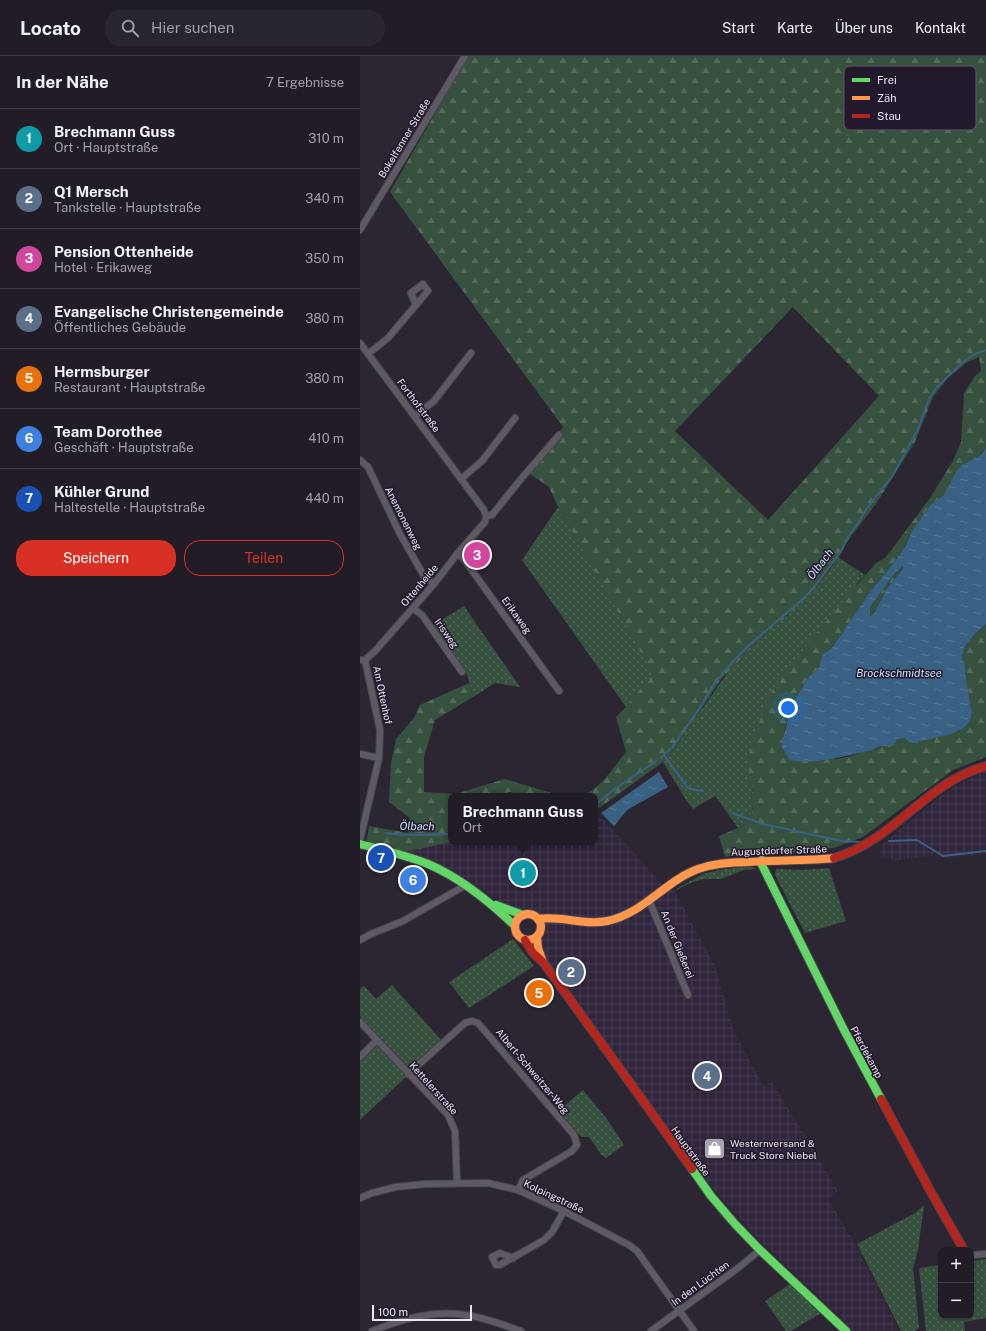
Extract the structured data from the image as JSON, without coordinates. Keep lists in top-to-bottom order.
{
  "streets": {
    "main road": ["Augustdorfer Straße", "Pferdekamp", "Hauptstraße"],
    "street": [
      "Bokelfenner Straße",
      "Forthofstraße",
      "Anemonenweg",
      "Ottenheide",
      "Erikaweg",
      "Irisweg",
      "Am Ottenhof",
      "An der Gießerei",
      "Albert-Schweitzer-Weg",
      "Kettelerstraße",
      "Kolpingstraße",
      "In den Lüchten"
    ]
  },
  "crossings": [
    ["Anemonenweg", "Ottenheide"],
    ["Ottenheide", "Erikaweg"],
    ["Ottenheide", "Irisweg"],
    ["Ottenheide", "Am Ottenhof"],
    ["Augustdorfer Straße", "An der Gießerei"],
    ["Augustdorfer Straße", "Pferdekamp"],
    ["Augustdorfer Straße", "Hauptstraße"],
    ["Albert-Schweitzer-Weg", "Kettelerstraße"],
    ["Albert-Schweitzer-Weg", "Kolpingstraße"],
    ["Kettelerstraße", "Kolpingstraße"],
    ["Hauptstraße", "In den Lüchten"],
    ["Kolpingstraße", "In den Lüchten"]
  ],
  "water": ["Ölbach", "Brockschmidtsee"],
  "places": {
    "shop": ["Westernversand & Truck Store Niebel"]
  },
  "legend": ["Frei", "Zäh", "Stau"],
  "scale_bar": "100 m",
  "page": {
    "header": "Locato",
    "search": "Hier suchen",
    "nav": [
      "Start",
      "Karte",
      "Über uns",
      "Kontakt"
    ],
    "heading": ["In der Nähe", "7 Ergebnisse"],
    "list": [
      {
        "mark": "1",
        "name": "Brechmann Guss",
        "note": "Ort · Hauptstraße",
        "value": "310 m"
      },
      {
        "mark": "2",
        "name": "Q1 Mersch",
        "note": "Tankstelle · Hauptstraße",
        "value": "340 m"
      },
      {
        "mark": "3",
        "name": "Pension Ottenheide",
        "note": "Hotel · Erikaweg",
        "value": "350 m"
      },
      {
        "mark": "4",
        "name": "Evangelische Christengemeinde",
        "note": "Öffentliches Gebäude",
        "value": "380 m"
      },
      {
        "mark": "5",
        "name": "Hermsburger",
        "note": "Restaurant · Hauptstraße",
        "value": "380 m"
      },
      {
        "mark": "6",
        "name": "Team Dorothee",
        "note": "Geschäft · Hauptstraße",
        "value": "410 m"
      },
      {
        "mark": "7",
        "name": "Kühler Grund",
        "note": "Haltestelle · Hauptstraße",
        "value": "440 m"
      }
    ],
    "buttons": ["Speichern", "Teilen"],
    "pins": [
      "3",
      "7",
      "1",
      "6",
      "2",
      "5",
      "4"
    ],
    "popup": ["Brechmann Guss", "Ort"],
    "map_buttons": ["+", "−"],
    "scale": "100 m"
  }
}
